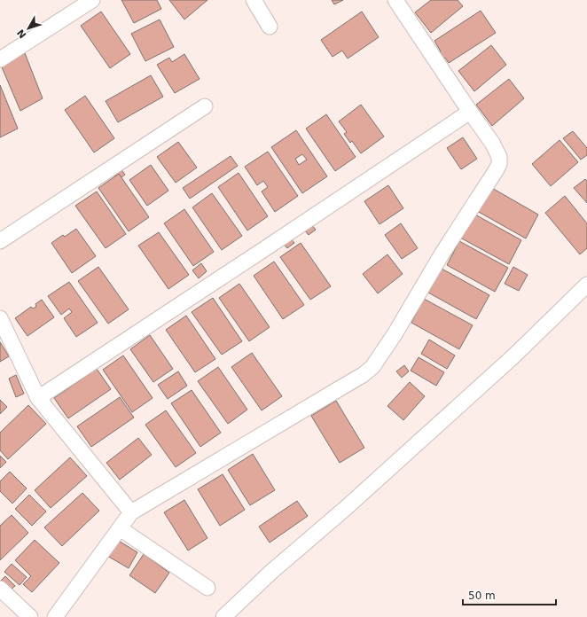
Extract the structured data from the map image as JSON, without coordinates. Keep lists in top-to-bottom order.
{
  "scale_bar": "50 m",
  "north": "bottom left"
}
